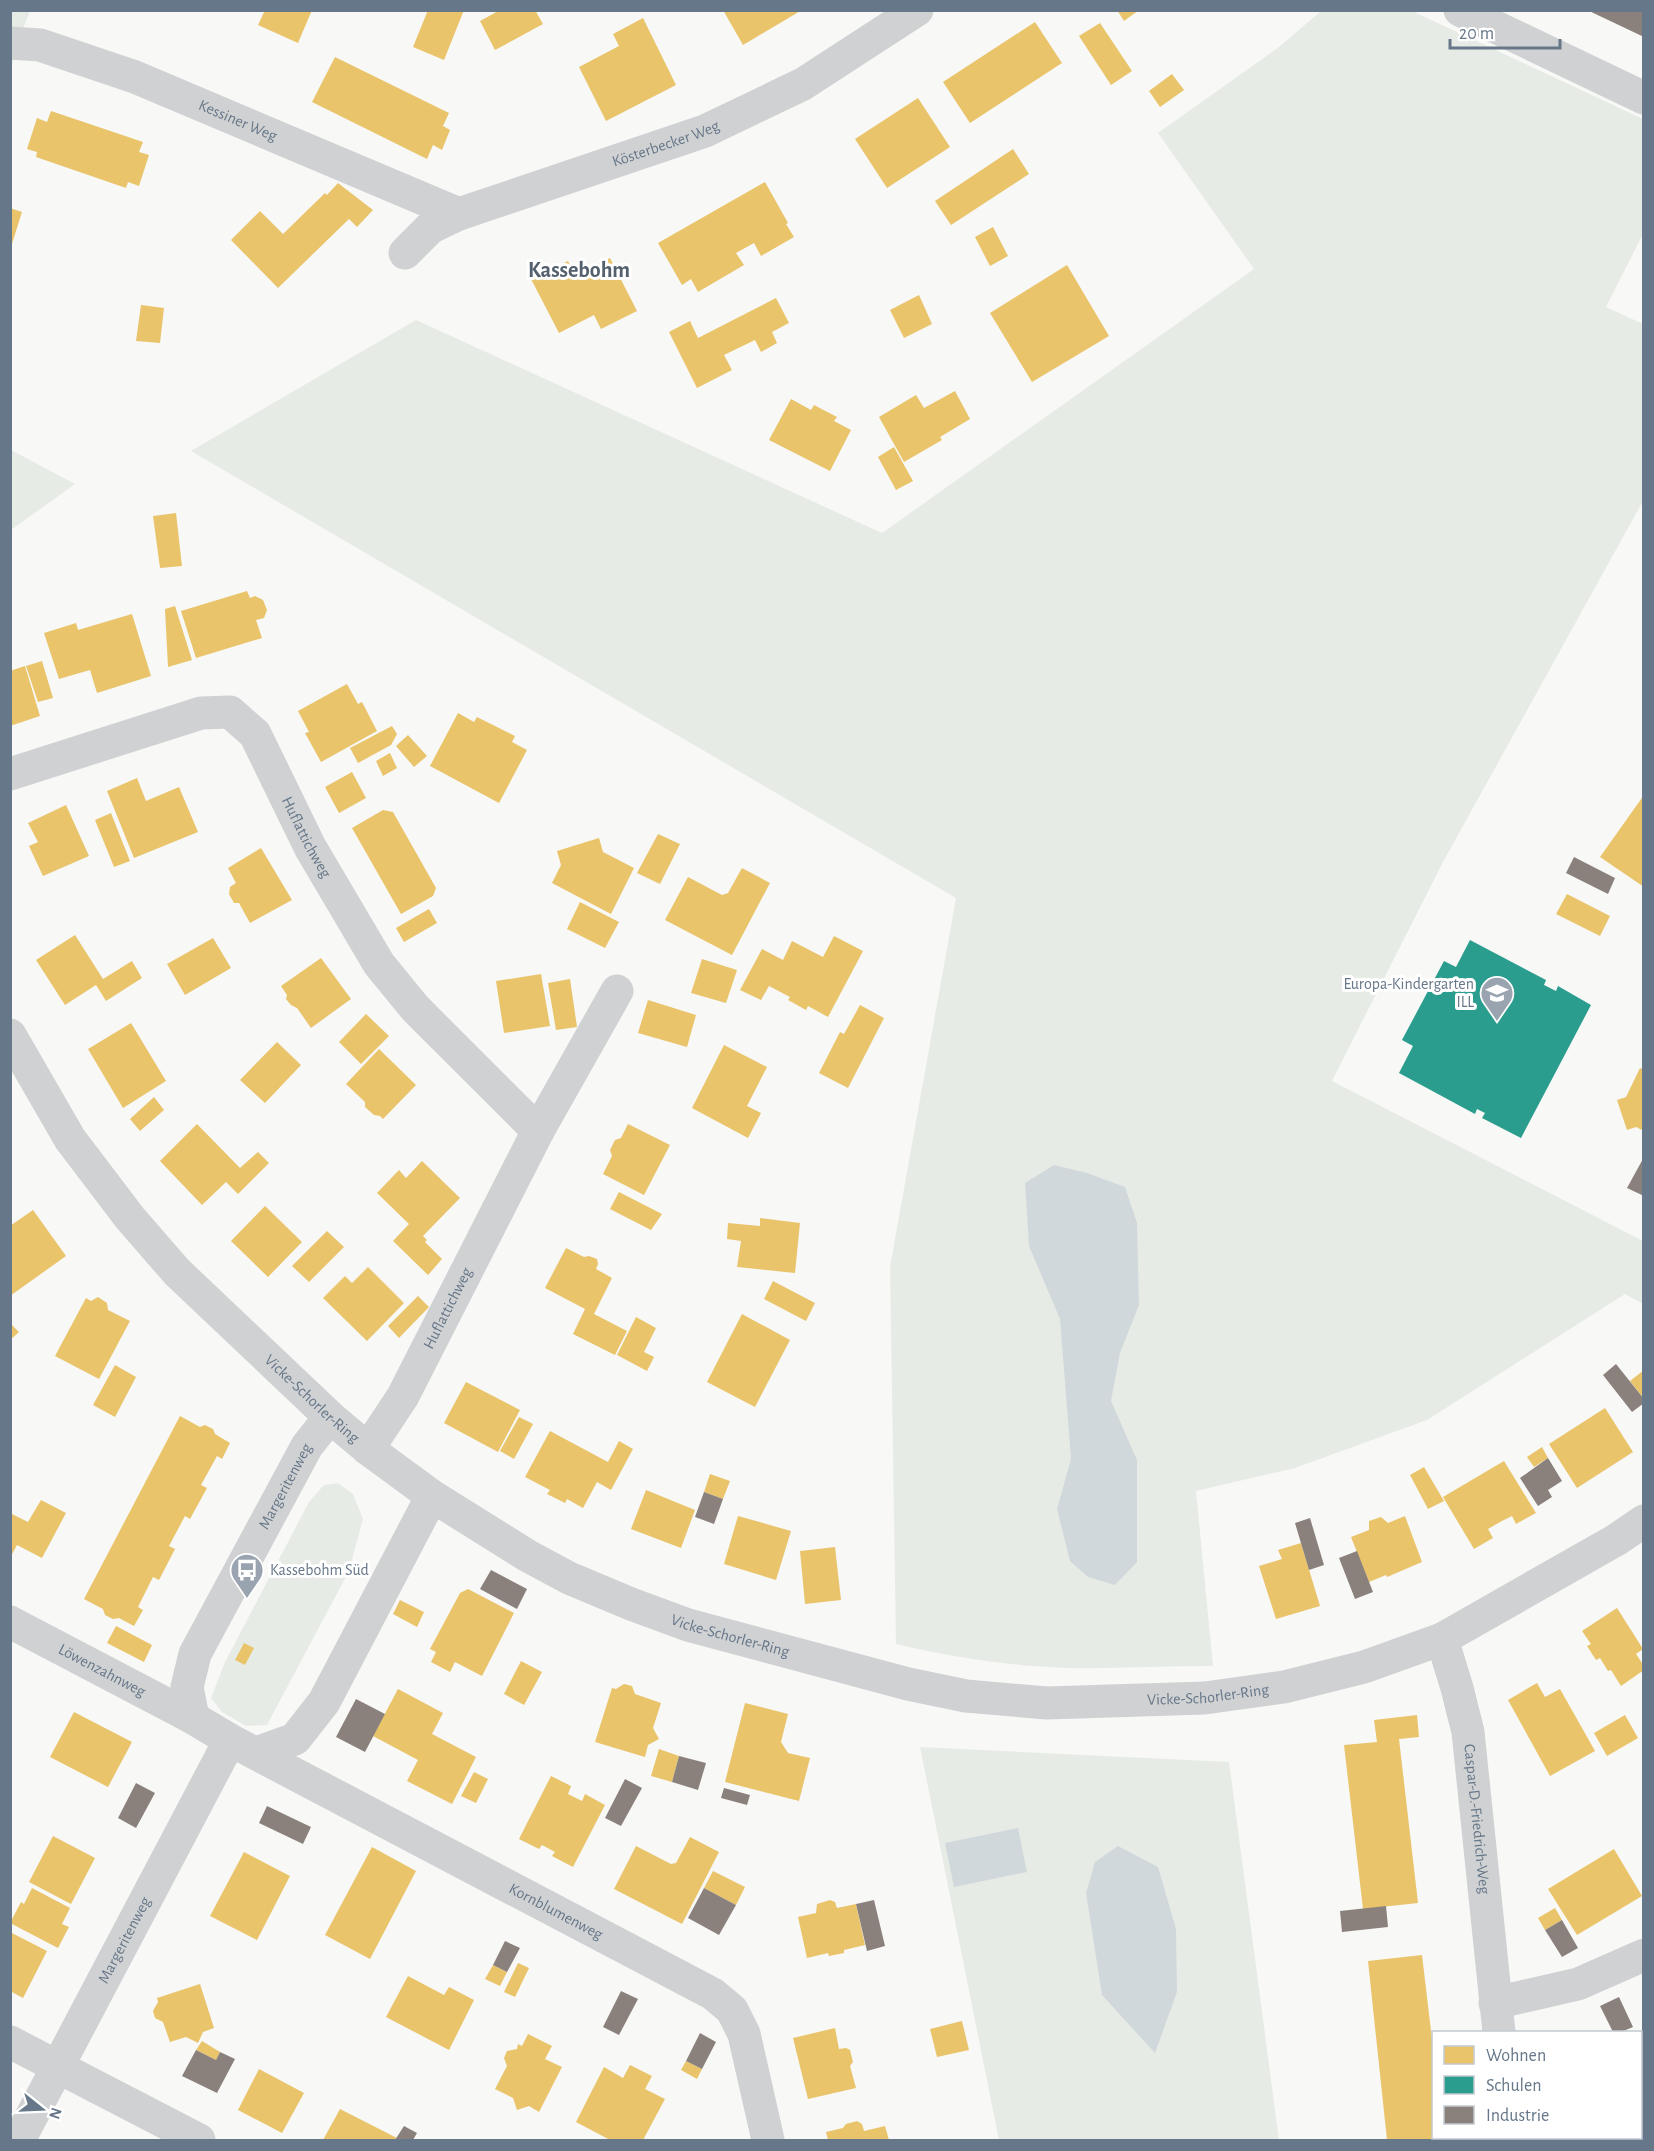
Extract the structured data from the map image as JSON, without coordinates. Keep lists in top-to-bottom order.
{
  "streets": {
    "street": [
      "Kessiner Weg",
      "Kösterbecker Weg",
      "Huflattichweg",
      "Vicke-Schorler-Ring",
      "Margeritenweg",
      "Löwenzahnweg",
      "Caspar-D.-Friedrich-Weg",
      "Kornblumenweg"
    ]
  },
  "crossings": [
    ["Kessiner Weg", "Kösterbecker Weg"],
    ["Huflattichweg", "Vicke-Schorler-Ring"],
    ["Vicke-Schorler-Ring", "Margeritenweg"],
    ["Vicke-Schorler-Ring", "Caspar-D.-Friedrich-Weg"],
    ["Margeritenweg", "Löwenzahnweg"],
    ["Margeritenweg", "Kornblumenweg"]
  ],
  "districts": ["Kassebohm"],
  "places": {
    "school or university": ["Europa-Kindergarten ILL"],
    "bus stop": ["Kassebohm Süd"]
  },
  "legend": ["Wohnen", "Schulen", "Industrie"],
  "scale_bar": "20 m",
  "north": "right"
}
